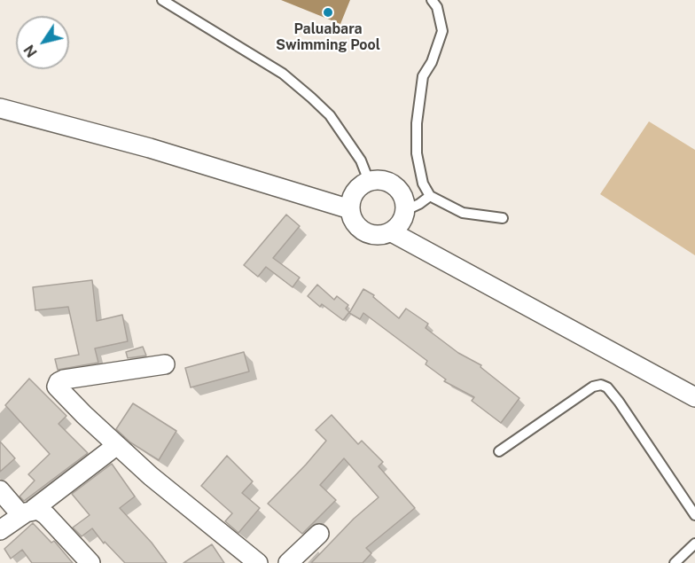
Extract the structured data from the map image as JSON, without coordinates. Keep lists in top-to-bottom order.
{
  "places": ["Paluabara Swimming Pool"],
  "north": "bottom left"
}
